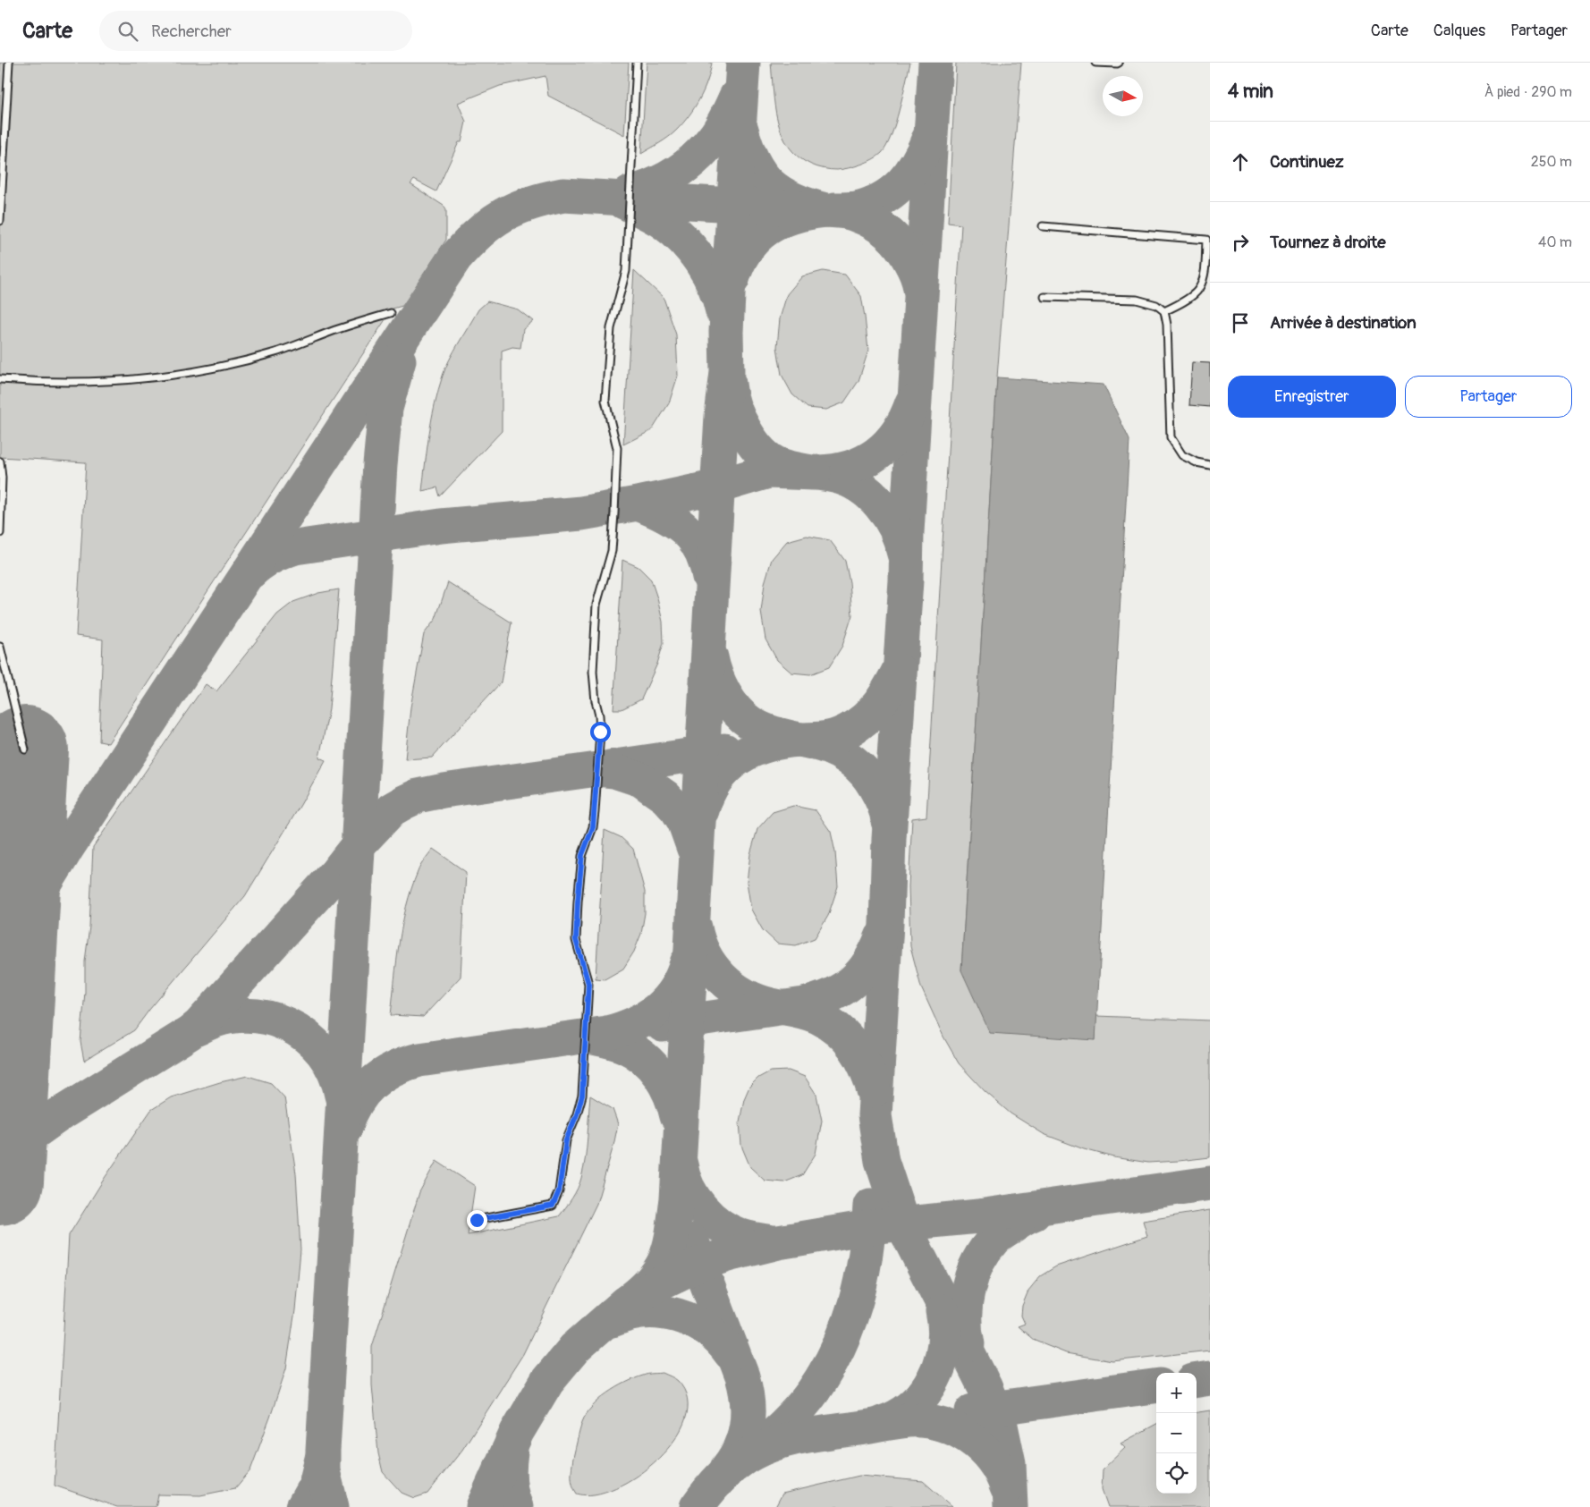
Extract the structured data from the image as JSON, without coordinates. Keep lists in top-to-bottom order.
{
  "north": "right",
  "page": {
    "header": "Carte",
    "search": "Rechercher",
    "nav": ["Carte", "Calques", "Partager"],
    "heading": ["4 min", "À pied · 290 m"],
    "list": [
      ["Continuez", "250 m"],
      ["Tournez à droite", "40 m"],
      "Arrivée à destination"
    ],
    "buttons": ["Enregistrer", "Partager"],
    "map_buttons": ["+", "−"]
  }
}
